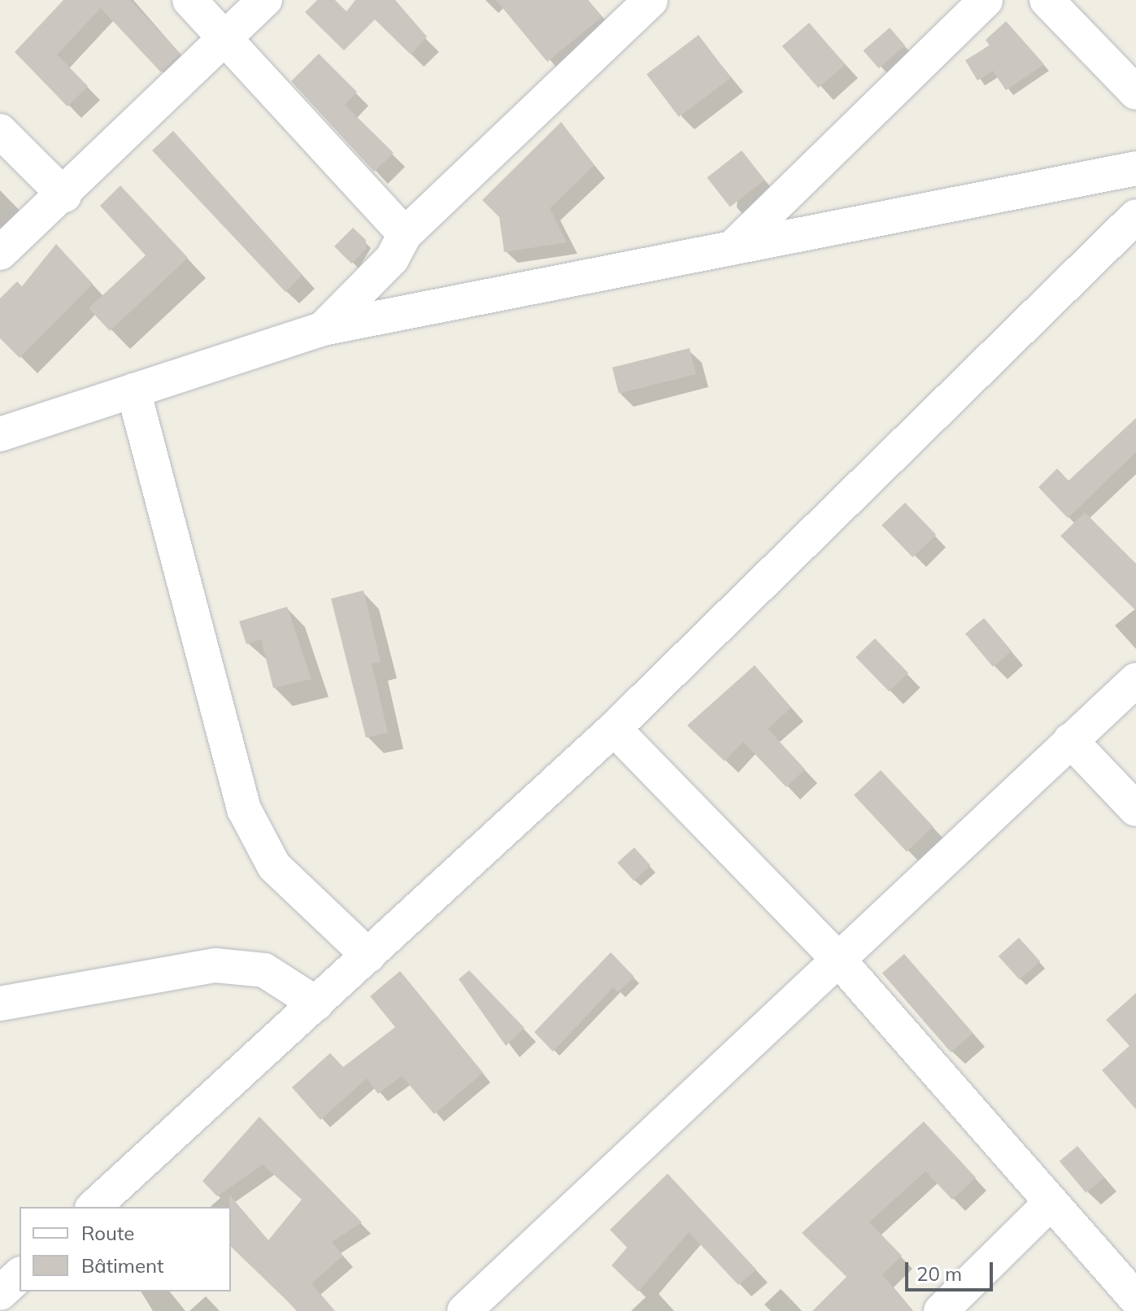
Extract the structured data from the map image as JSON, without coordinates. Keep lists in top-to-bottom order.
{
  "legend": ["Route", "Bâtiment"],
  "scale_bar": "20 m"
}
